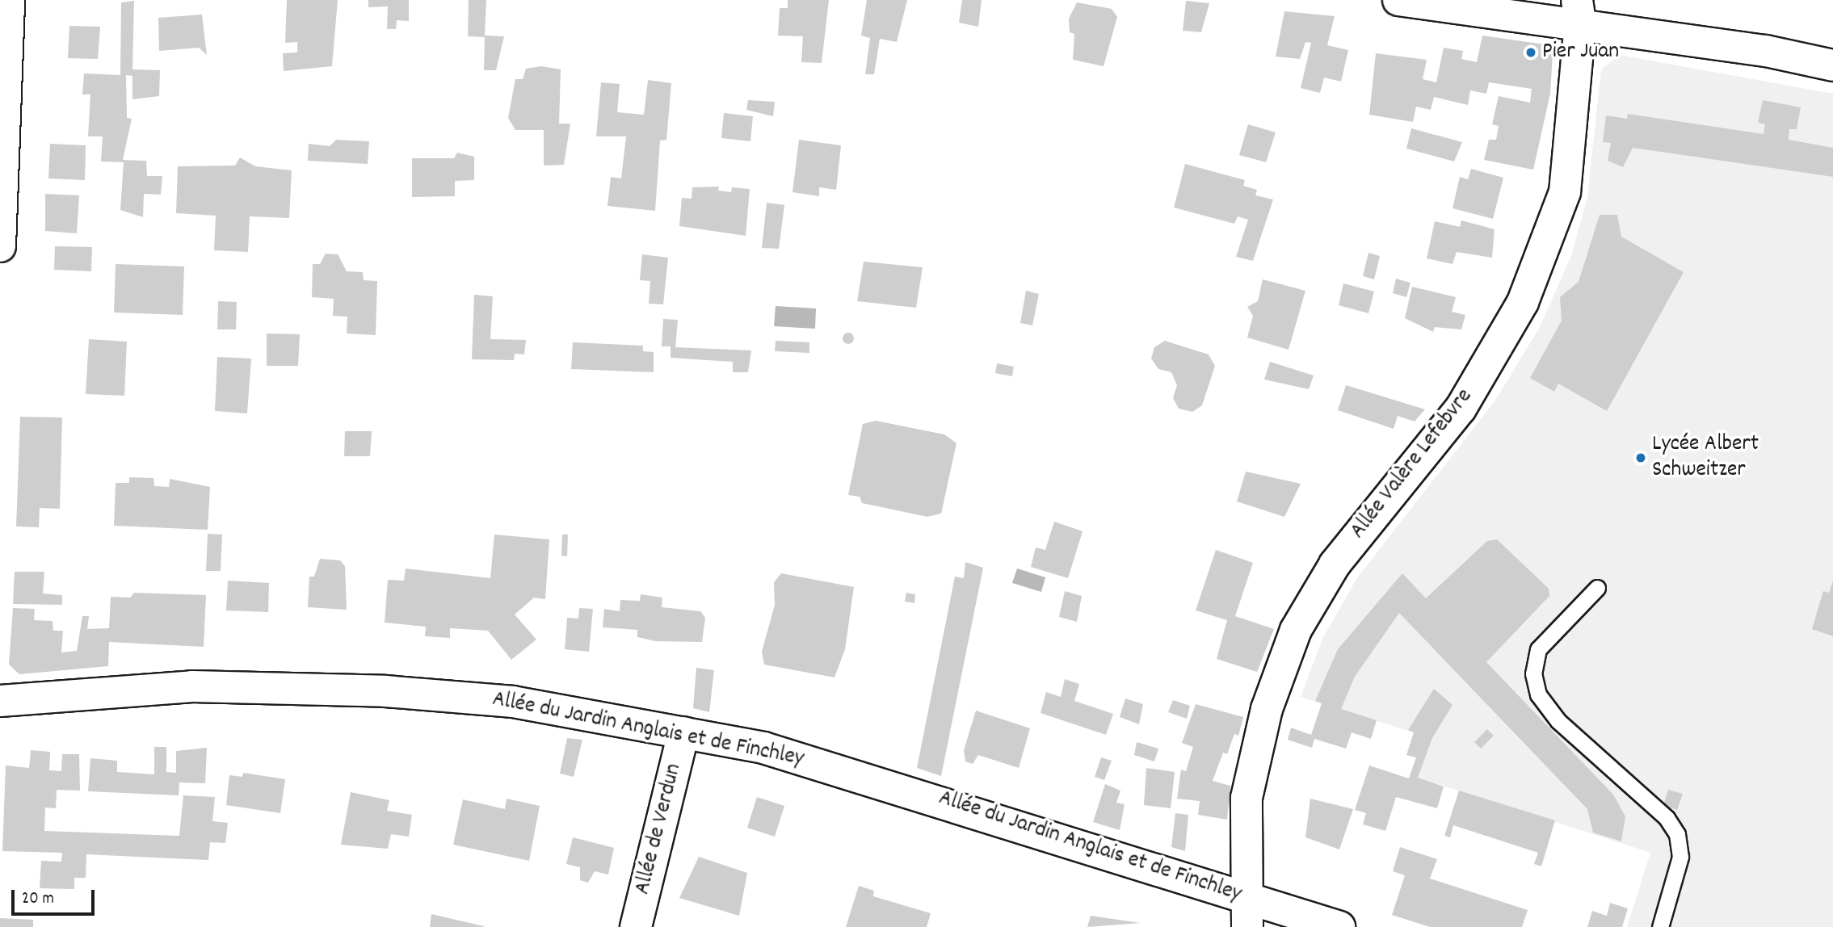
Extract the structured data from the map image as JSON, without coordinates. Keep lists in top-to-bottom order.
{
  "streets": {
    "street": ["Allée Valère Lefebvre", "Allée du Jardin Anglais et de Finchley", "Allée de Verdun"]
  },
  "crossings": [
    ["Allée Valère Lefebvre", "Allée du Jardin Anglais et de Finchley"],
    ["Allée du Jardin Anglais et de Finchley", "Allée de Verdun"]
  ],
  "places": ["Pier Juan", "Lycée Albert Schweitzer"],
  "scale_bar": "20 m"
}
